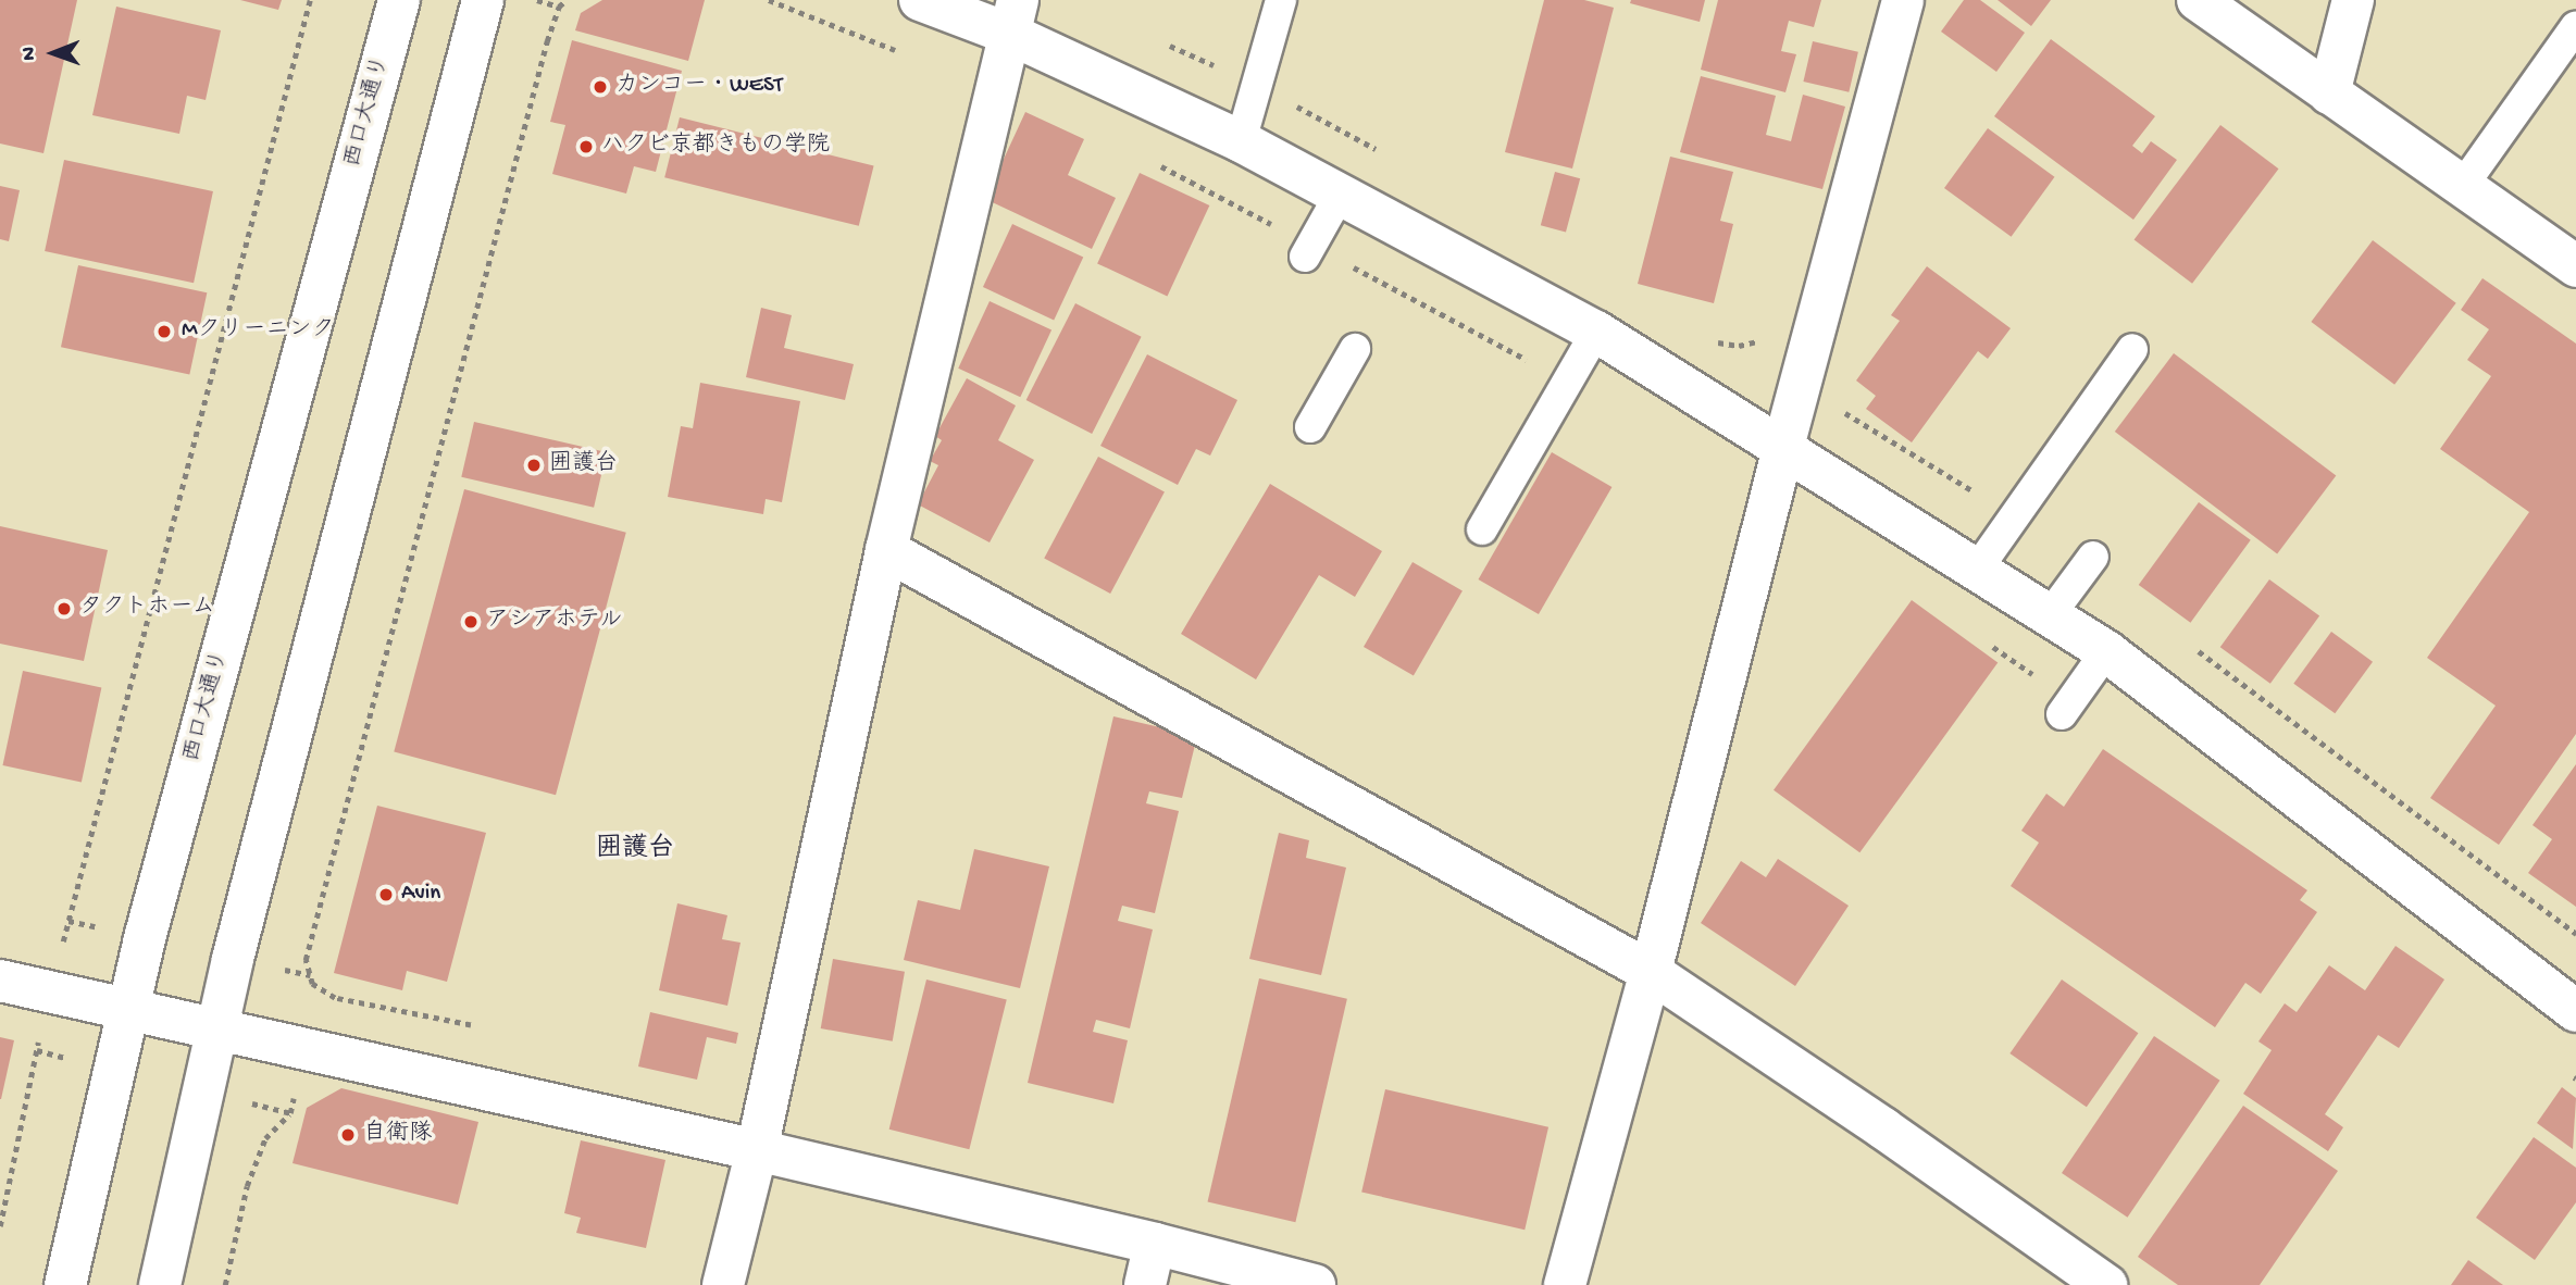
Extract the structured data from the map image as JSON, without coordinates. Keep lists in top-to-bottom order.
{
  "streets": {
    "street": ["西口大通り"]
  },
  "districts": ["囲護台"],
  "places": [
    "カンコー・WEST",
    "ハクビ京都きもの学院",
    "Mクリーニンク",
    "囲護台",
    "タクトホーム",
    "アシアホテル",
    "Avin",
    "自衛隊"
  ],
  "north": "left"
}
